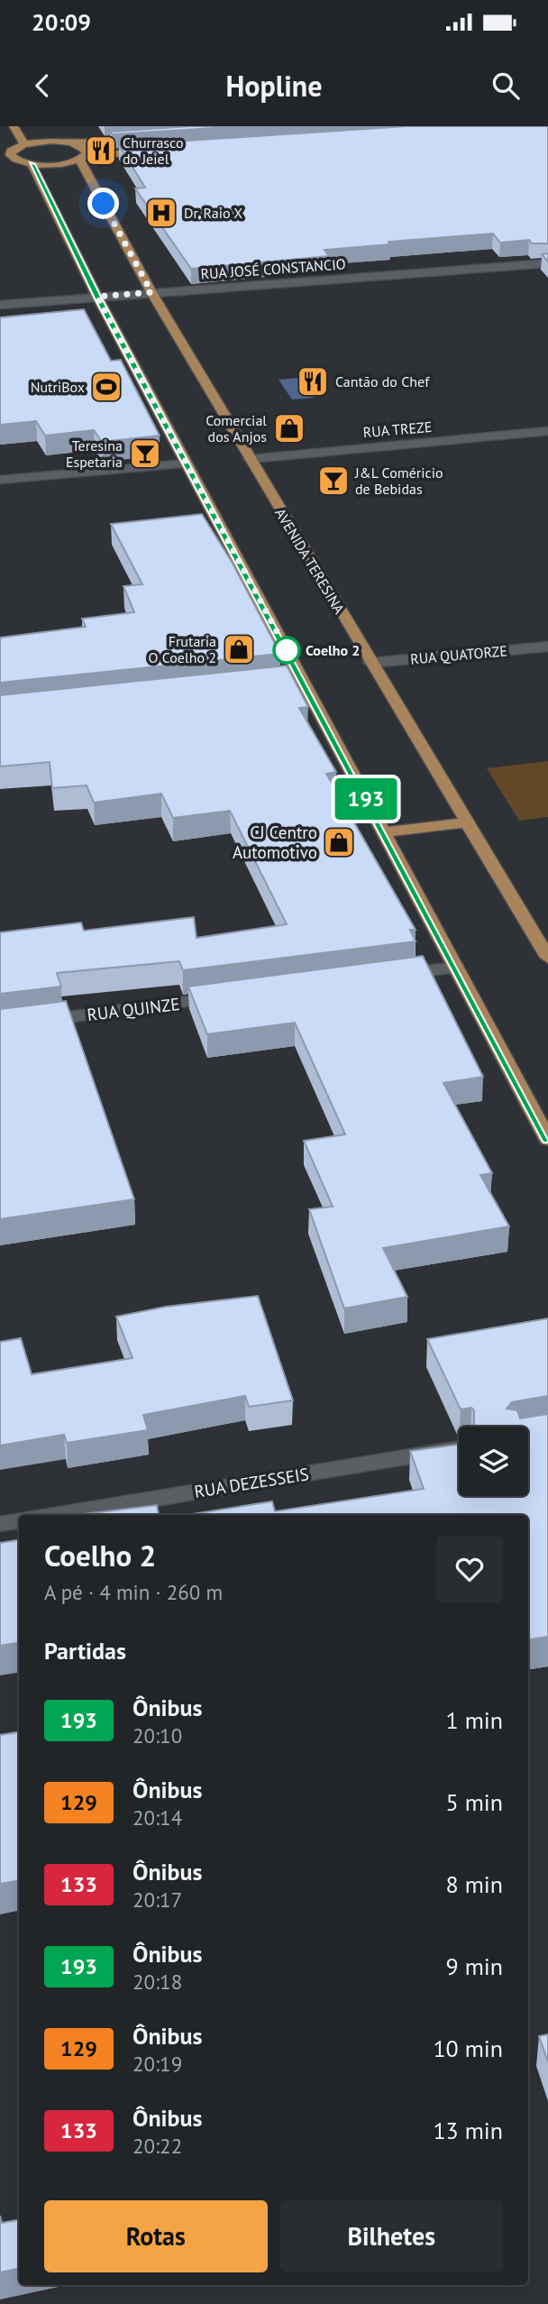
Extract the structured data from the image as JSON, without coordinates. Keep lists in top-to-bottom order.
{
  "streets": {
    "main road": ["AVENIDA TERESINA"],
    "street": [
      "RUA JOSÉ CONSTANCIO",
      "RUA TREZE",
      "RUA QUATORZE",
      "RUA QUINZE",
      "RUA DEZESSEIS"
    ]
  },
  "crossings": [
    ["RUA JOSÉ CONSTANCIO", "AVENIDA TERESINA"],
    ["RUA TREZE", "AVENIDA TERESINA"],
    ["AVENIDA TERESINA", "RUA QUATORZE"]
  ],
  "places": {
    "restaurant": ["Churrasco do Jeiel", "Cantão do Chef"],
    "hospital": ["Dr. Raio X"],
    "sports": ["NutriBox"],
    "shop": ["Comercial dos Anjos", "Frutaria O Coelho 2", "CJ Centro Automotivo"],
    "bar": ["Teresina Espetaria", "J&L Coméricio de Bebidas"],
    "other": ["Coelho 2"]
  },
  "lines": ["bus line 193"],
  "page": {
    "status": "20:09",
    "header": "Hopline",
    "on_map": "193",
    "heading": [
      ["Coelho 2", "A pé · 4 min · 260 m"],
      "Partidas"
    ],
    "list": [
      {
        "mark": "193",
        "name": "Ônibus",
        "note": "20:10",
        "value": "1 min"
      },
      {
        "mark": "129",
        "name": "Ônibus",
        "note": "20:14",
        "value": "5 min"
      },
      {
        "mark": "133",
        "name": "Ônibus",
        "note": "20:17",
        "value": "8 min"
      },
      {
        "mark": "193",
        "name": "Ônibus",
        "note": "20:18",
        "value": "9 min"
      },
      {
        "mark": "129",
        "name": "Ônibus",
        "note": "20:19",
        "value": "10 min"
      },
      {
        "mark": "133",
        "name": "Ônibus",
        "note": "20:22",
        "value": "13 min"
      }
    ],
    "buttons": ["Rotas", "Bilhetes"]
  }
}
